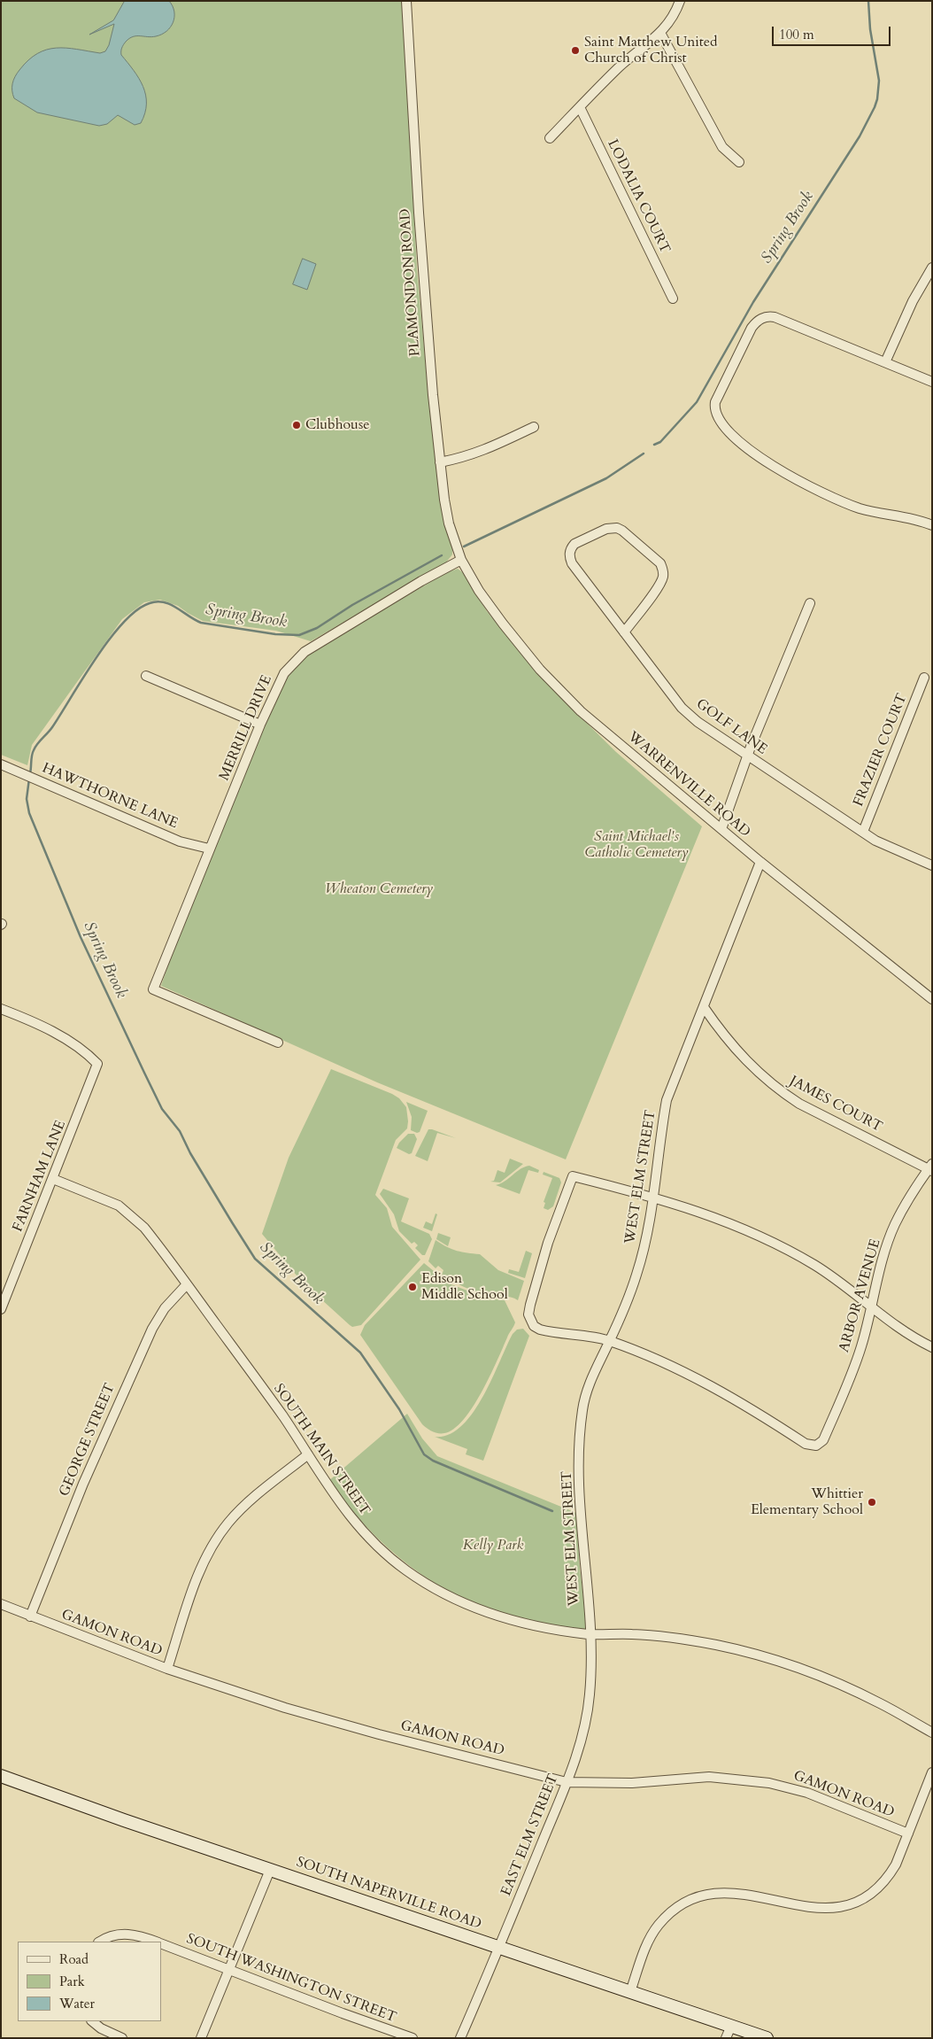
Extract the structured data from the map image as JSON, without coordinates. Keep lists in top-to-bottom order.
{
  "streets": {
    "main road": ["SOUTH NAPERVILLE ROAD"],
    "street": [
      "LODALIA COURT",
      "PLAMONDON ROAD",
      "GOLF LANE",
      "MERRILL DRIVE",
      "FRAZIER COURT",
      "WARRENVILLE ROAD",
      "HAWTHORNE LANE",
      "JAMES COURT",
      "FARNHAM LANE",
      "WEST ELM STREET",
      "ARBOR AVENUE",
      "GEORGE STREET",
      "SOUTH MAIN STREET",
      "GAMON ROAD",
      "EAST ELM STREET",
      "SOUTH WASHINGTON STREET"
    ]
  },
  "crossings": [
    ["PLAMONDON ROAD", "MERRILL DRIVE"],
    ["PLAMONDON ROAD", "WARRENVILLE ROAD"],
    ["GOLF LANE", "FRAZIER COURT"],
    ["MERRILL DRIVE", "WARRENVILLE ROAD"],
    ["MERRILL DRIVE", "HAWTHORNE LANE"],
    ["WARRENVILLE ROAD", "WEST ELM STREET"],
    ["JAMES COURT", "WEST ELM STREET"],
    ["JAMES COURT", "ARBOR AVENUE"],
    ["FARNHAM LANE", "SOUTH MAIN STREET"],
    ["WEST ELM STREET", "ARBOR AVENUE"],
    ["WEST ELM STREET", "SOUTH MAIN STREET"],
    ["WEST ELM STREET", "EAST ELM STREET"],
    ["GEORGE STREET", "SOUTH MAIN STREET"],
    ["GEORGE STREET", "GAMON ROAD"],
    ["SOUTH MAIN STREET", "EAST ELM STREET"],
    ["GAMON ROAD", "EAST ELM STREET"],
    ["EAST ELM STREET", "SOUTH NAPERVILLE ROAD"]
  ],
  "water": ["Spring Brook"],
  "parks": ["Saint Michael's Catholic Cemetery", "Wheaton Cemetery", "Kelly Park"],
  "places": [
    "Saint Matthew United Church of Christ",
    "Clubhouse",
    "Edison Middle School",
    "Whittier Elementary School"
  ],
  "legend": ["Road", "Park", "Water"],
  "scale_bar": "100 m"
}
